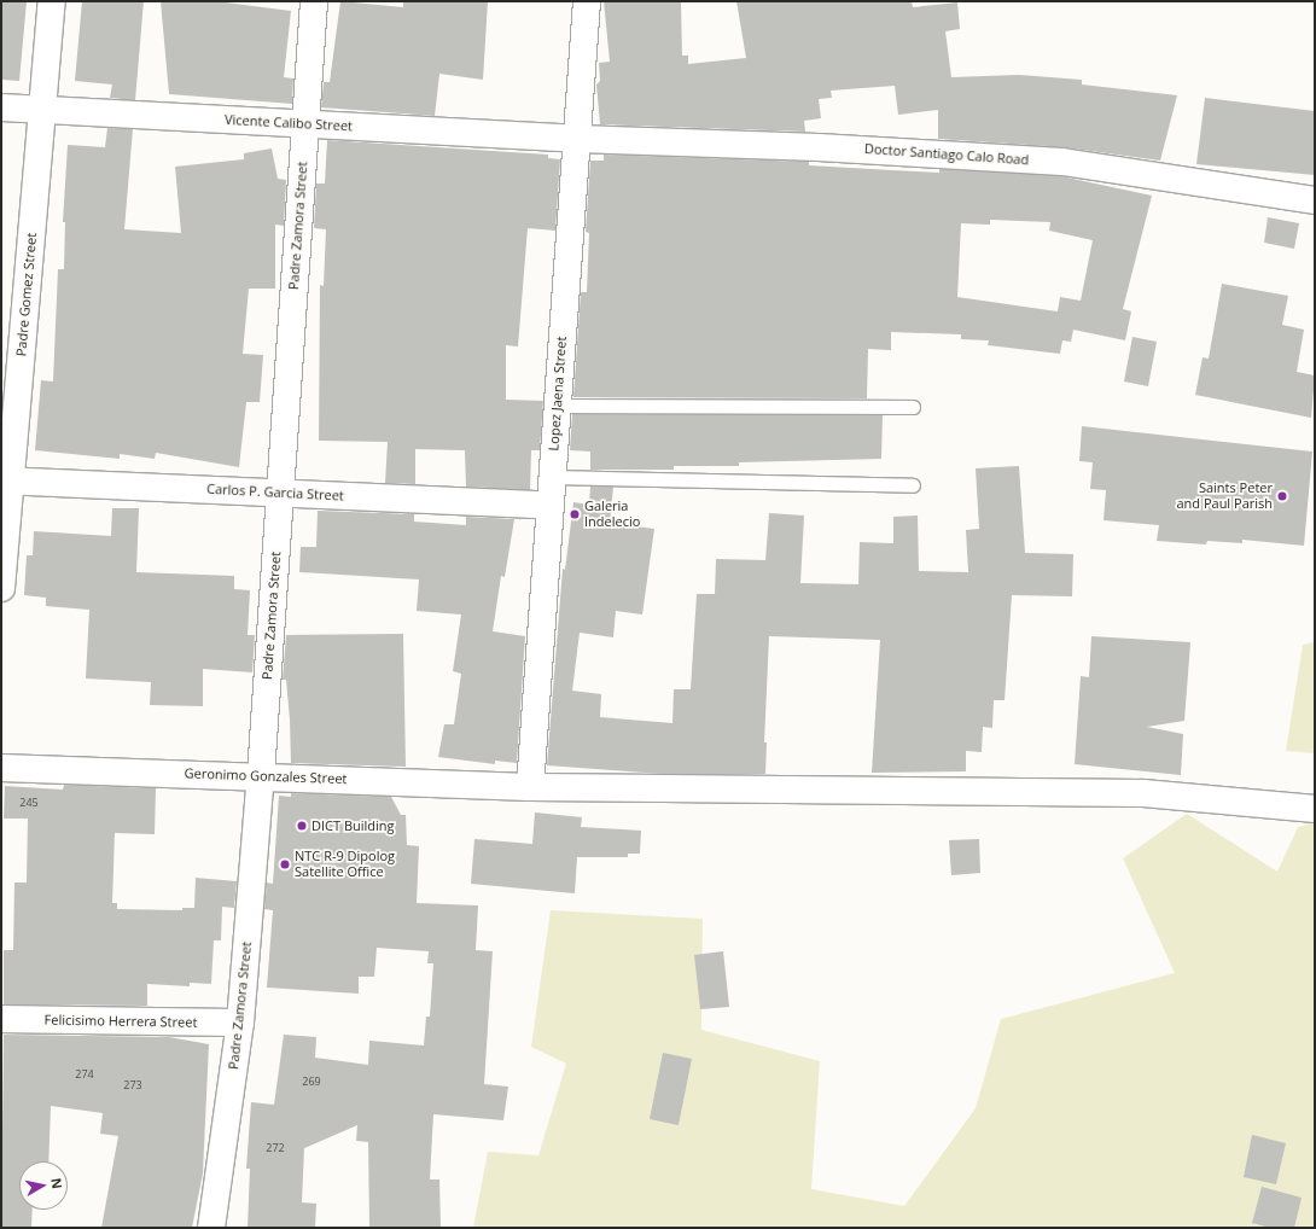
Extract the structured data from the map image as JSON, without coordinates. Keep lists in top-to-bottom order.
{
  "streets": {
    "street": [
      "Vicente Calibo Street",
      "Doctor Santiago Calo Road",
      "Padre Zamora Street",
      "Padre Gomez Street",
      "Lopez Jaena Street",
      "Carlos P. Garcia Street",
      "Geronimo Gonzales Street",
      "Felicisimo Herrera Street"
    ]
  },
  "crossings": [
    ["Vicente Calibo Street", "Doctor Santiago Calo Road"],
    ["Vicente Calibo Street", "Padre Zamora Street"],
    ["Vicente Calibo Street", "Padre Gomez Street"],
    ["Vicente Calibo Street", "Lopez Jaena Street"],
    ["Doctor Santiago Calo Road", "Lopez Jaena Street"],
    ["Padre Zamora Street", "Carlos P. Garcia Street"],
    ["Padre Zamora Street", "Geronimo Gonzales Street"],
    ["Padre Zamora Street", "Felicisimo Herrera Street"],
    ["Padre Gomez Street", "Carlos P. Garcia Street"],
    ["Lopez Jaena Street", "Carlos P. Garcia Street"],
    ["Lopez Jaena Street", "Geronimo Gonzales Street"]
  ],
  "places": [
    "Saints Peter and Paul Parish",
    "Galeria Indelecio",
    "DICT Building",
    "NTC R-9 Dipolog Satellite Office"
  ],
  "house_numbers": [
    "245",
    "274",
    "269",
    "273",
    "272"
  ],
  "north": "right"
}
